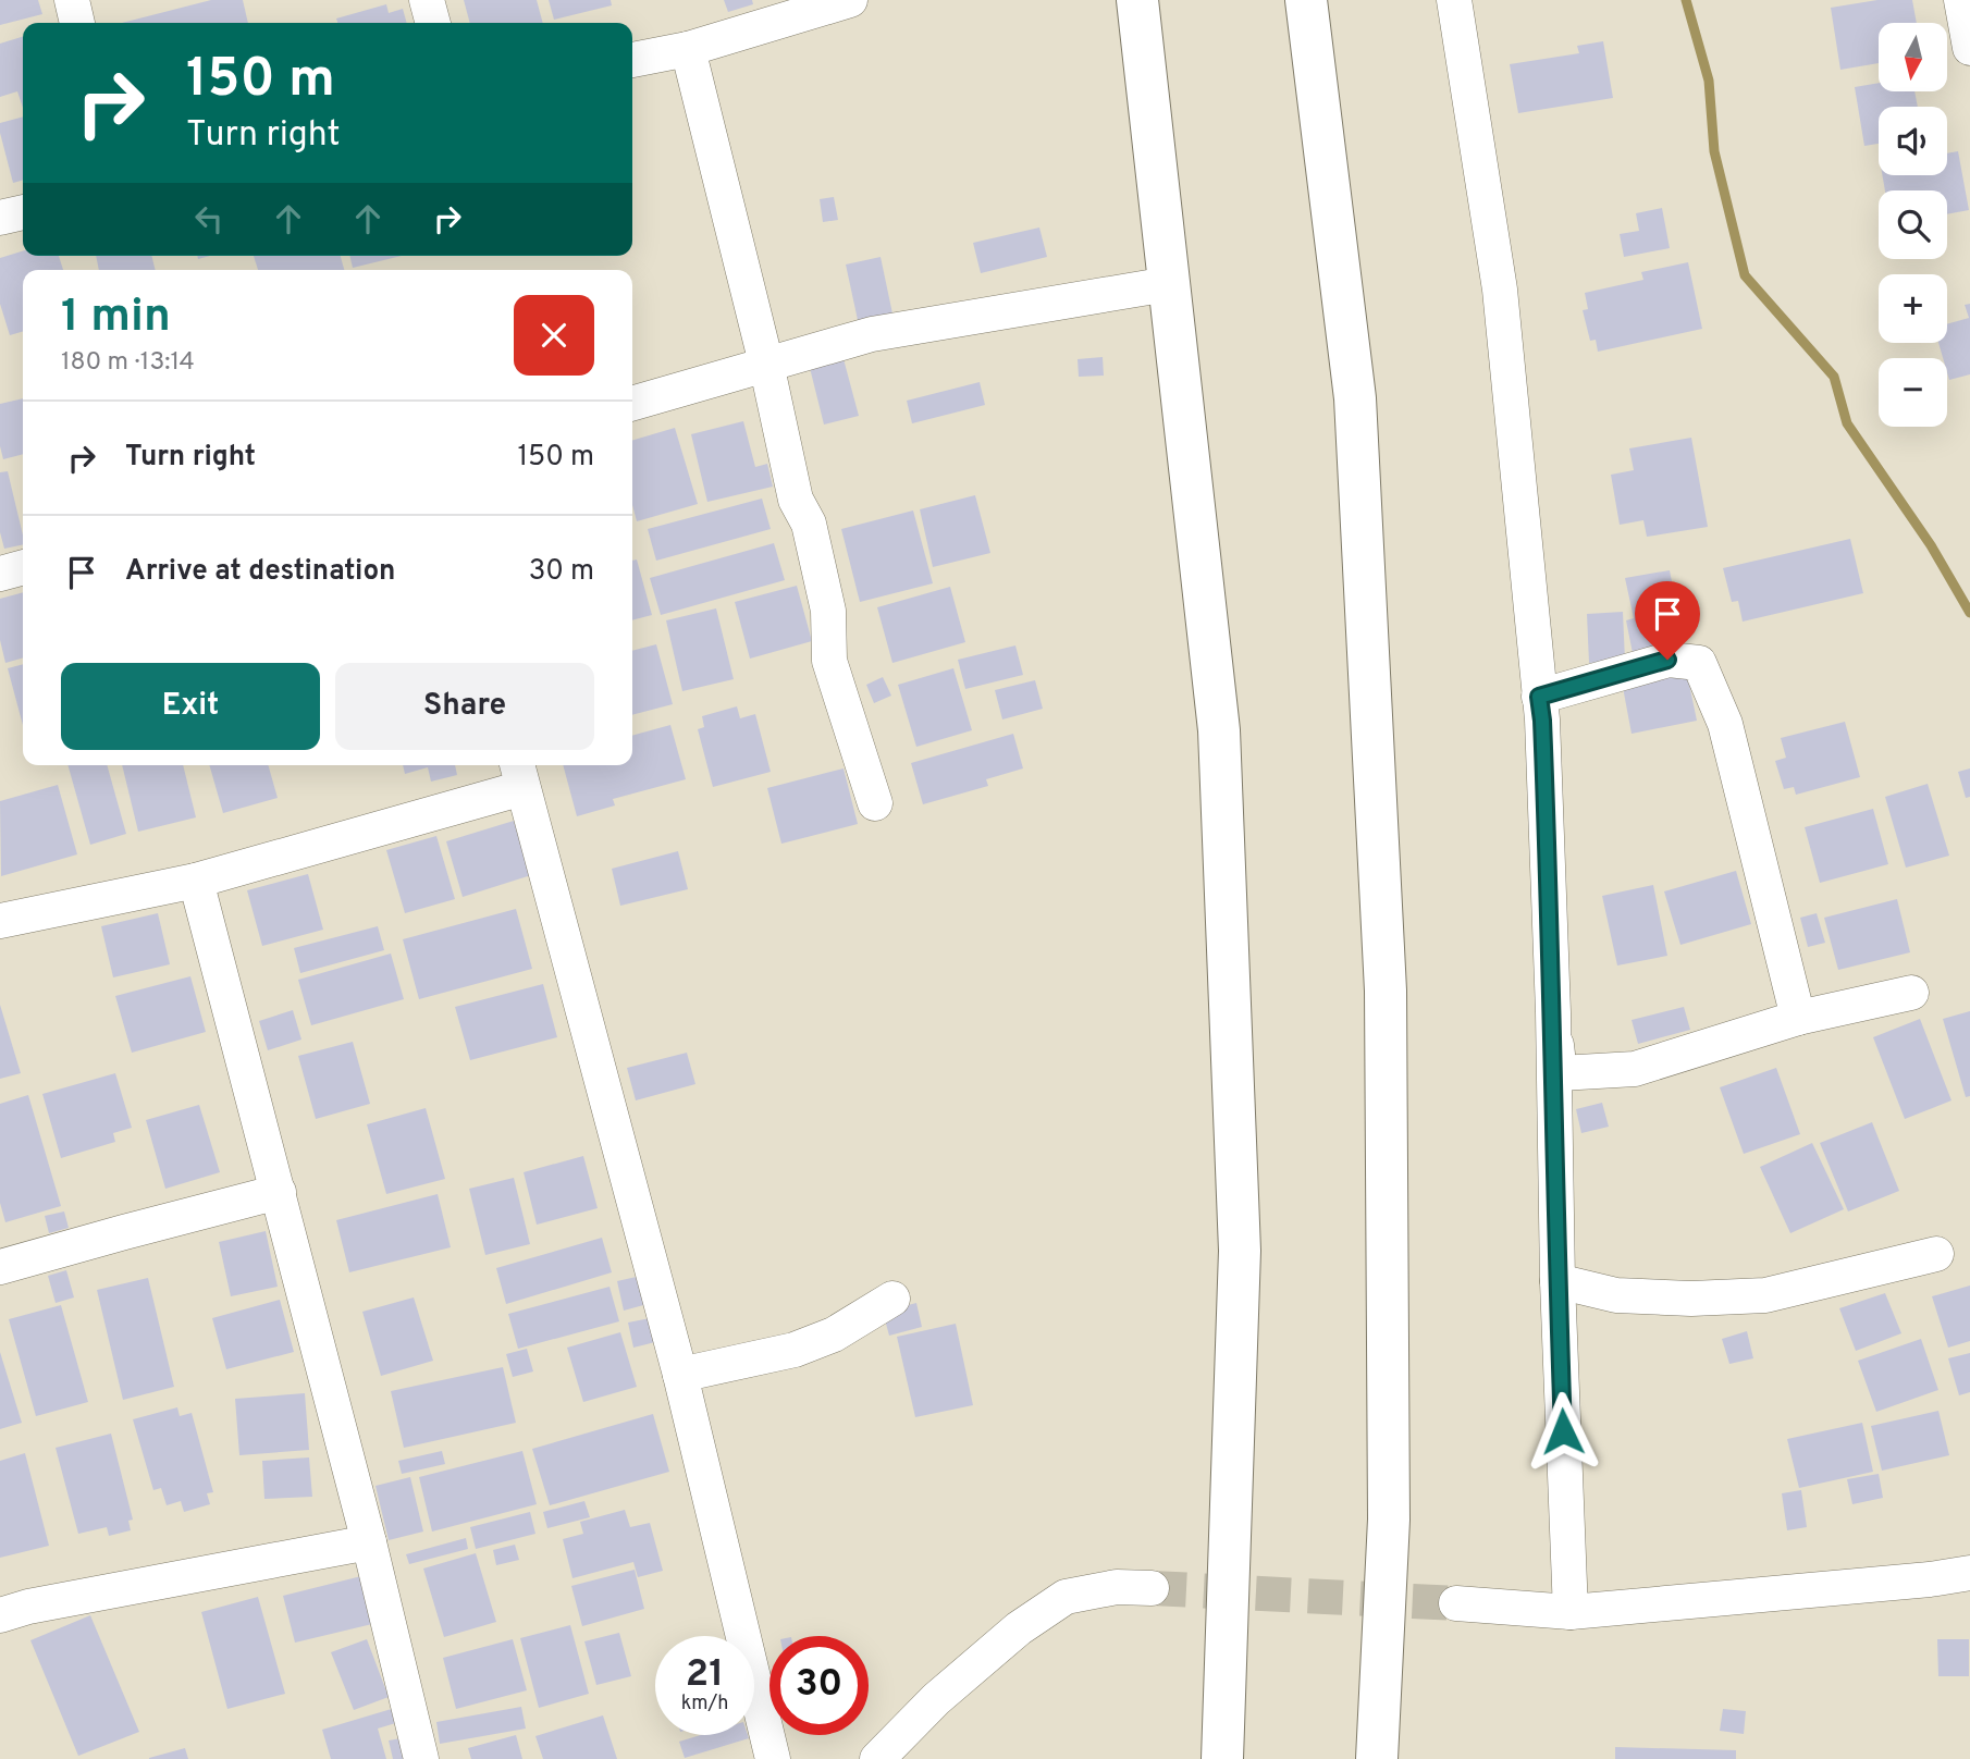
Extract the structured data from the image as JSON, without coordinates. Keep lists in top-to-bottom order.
{
  "north": "bottom",
  "page": {
    "map_buttons": ["+", "−"],
    "turn": ["150 m", "Turn right"],
    "heading": ["1 min", "180 m · 13:14"],
    "list": [
      {
        "name": "Turn right",
        "value": "150 m"
      },
      {
        "name": "Arrive at destination",
        "value": "30 m"
      }
    ],
    "buttons": ["Exit", "Share"],
    "speed": "21 km/h",
    "limit": "30"
  }
}
